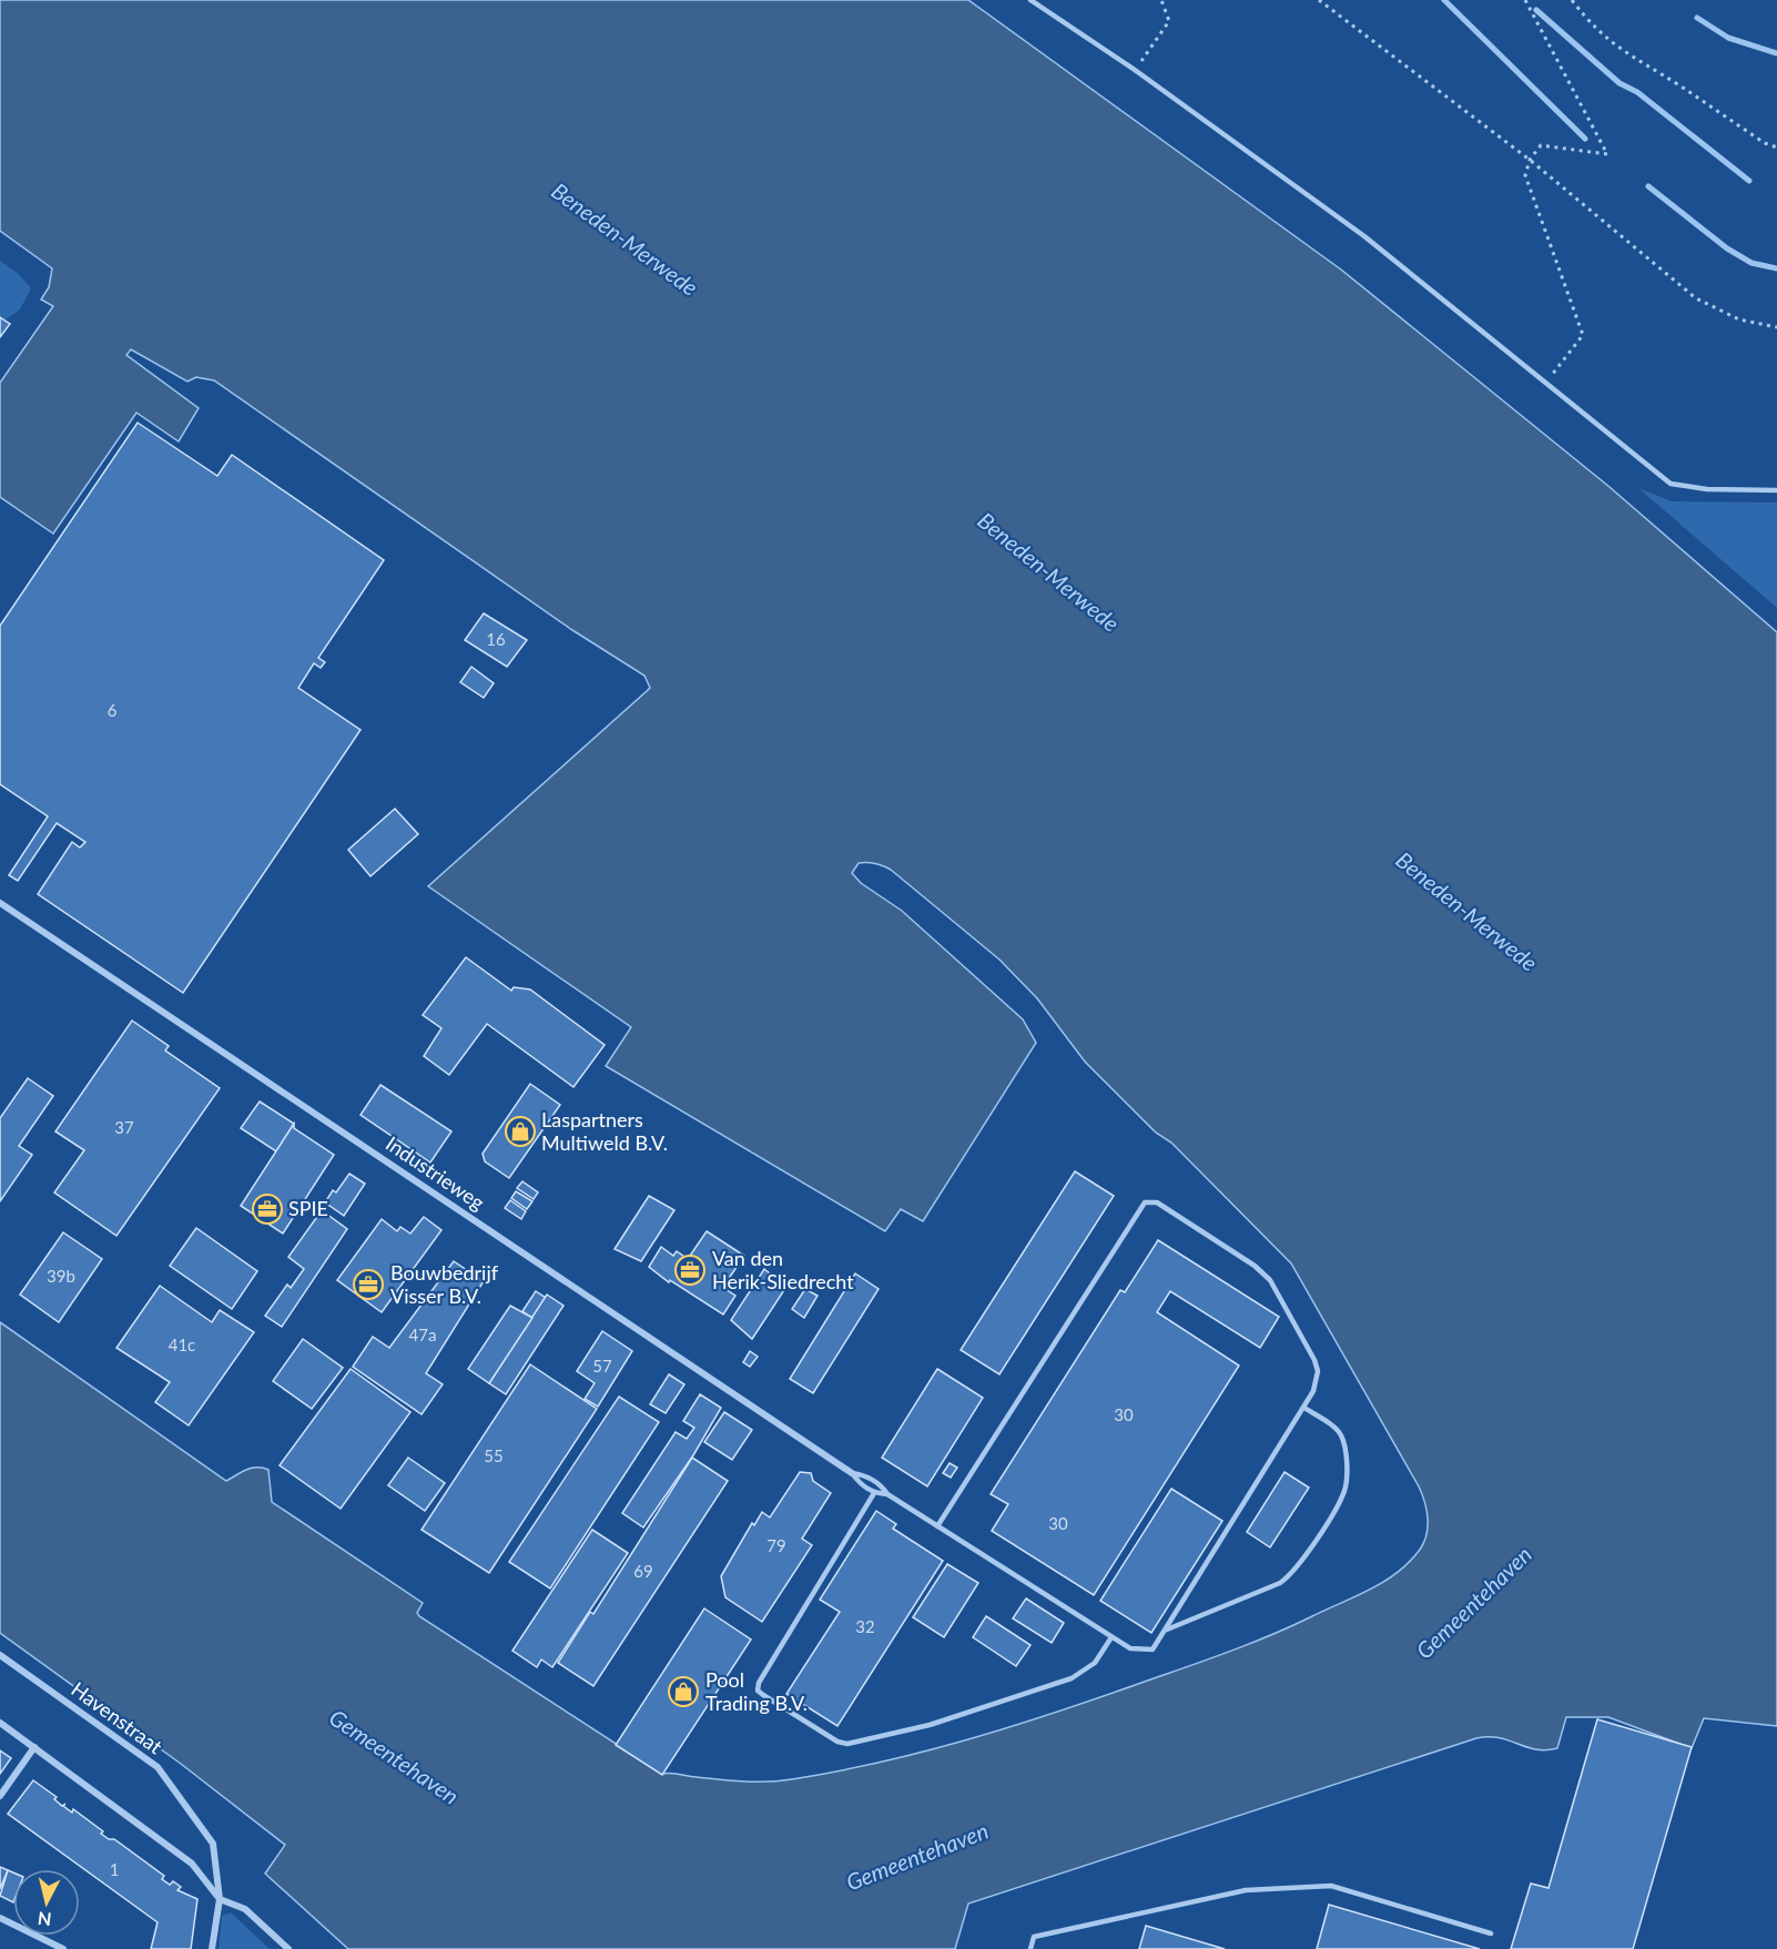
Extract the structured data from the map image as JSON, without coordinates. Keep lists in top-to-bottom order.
{
  "streets": {
    "street": ["Industrieweg", "Havenstraat"]
  },
  "water": ["Beneden-Merwede", "Gemeentehaven"],
  "places": {
    "shop": ["Laspartners Multiweld B.V.", "Pool Trading B.V."],
    "office": ["SPIE", "Van den Herik-Sliedrecht", "Bouwbedrijf Visser B.V."]
  },
  "house_numbers": [
    "16",
    "6",
    "37",
    "39b",
    "47a",
    "41c",
    "57",
    "30",
    "55",
    "30",
    "79",
    "69",
    "32",
    "1"
  ],
  "north": "bottom"
}
